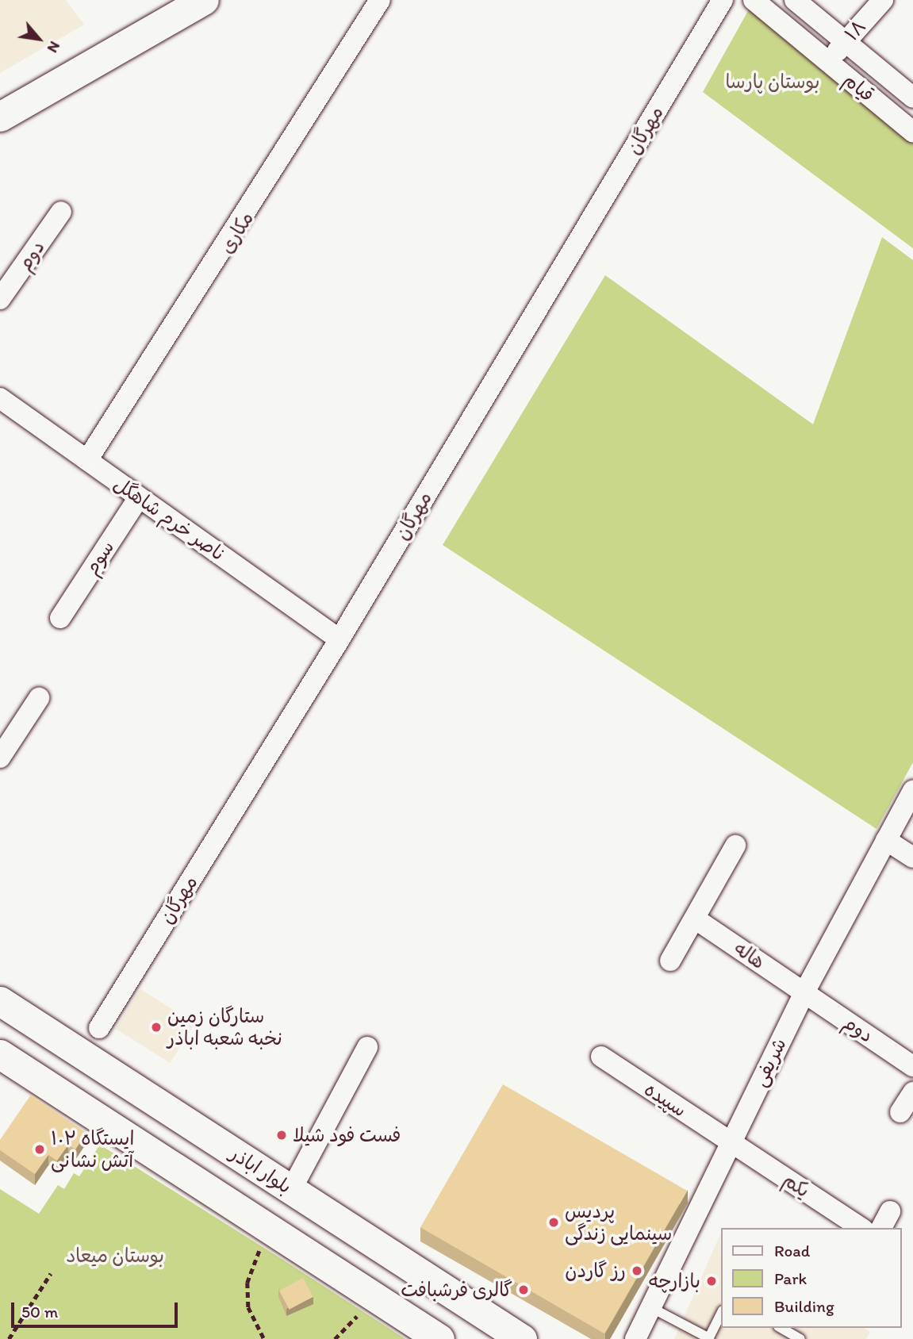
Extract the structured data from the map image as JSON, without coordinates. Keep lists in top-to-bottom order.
{
  "streets": {
    "main road": ["بلوار اباذر"],
    "street": [
      "۱۸",
      "قیام",
      "مهرگان",
      "مکاری",
      "دوم",
      "ناصر خرم شاهگل",
      "سوم",
      "هاله",
      "شریفی",
      "سپیده",
      "یکم"
    ]
  },
  "crossings": [
    ["۱۸", "قیام"],
    ["مهرگان", "ناصر خرم شاهگل"],
    ["مکاری", "ناصر خرم شاهگل"],
    ["دوم", "هاله"],
    ["دوم", "شریفی"],
    ["ناصر خرم شاهگل", "سوم"],
    ["هاله", "شریفی"],
    ["شریفی", "سپیده"],
    ["شریفی", "یکم"],
    ["سپیده", "یکم"]
  ],
  "parks": ["بوستان پارسا", "بوستان میعاد"],
  "places": [
    "ستارگان زمین نخبه شعبه اباذر",
    "فست فود شیلا",
    "ایستگاه ۱۰۲ آتش نشانی",
    "پردیس سینمایی زندگی",
    "رز گاردن",
    "بازارچه",
    "گالری فرشبافت"
  ],
  "legend": ["Road", "Park", "Building"],
  "scale_bar": "50 m",
  "north": "bottom right"
}
